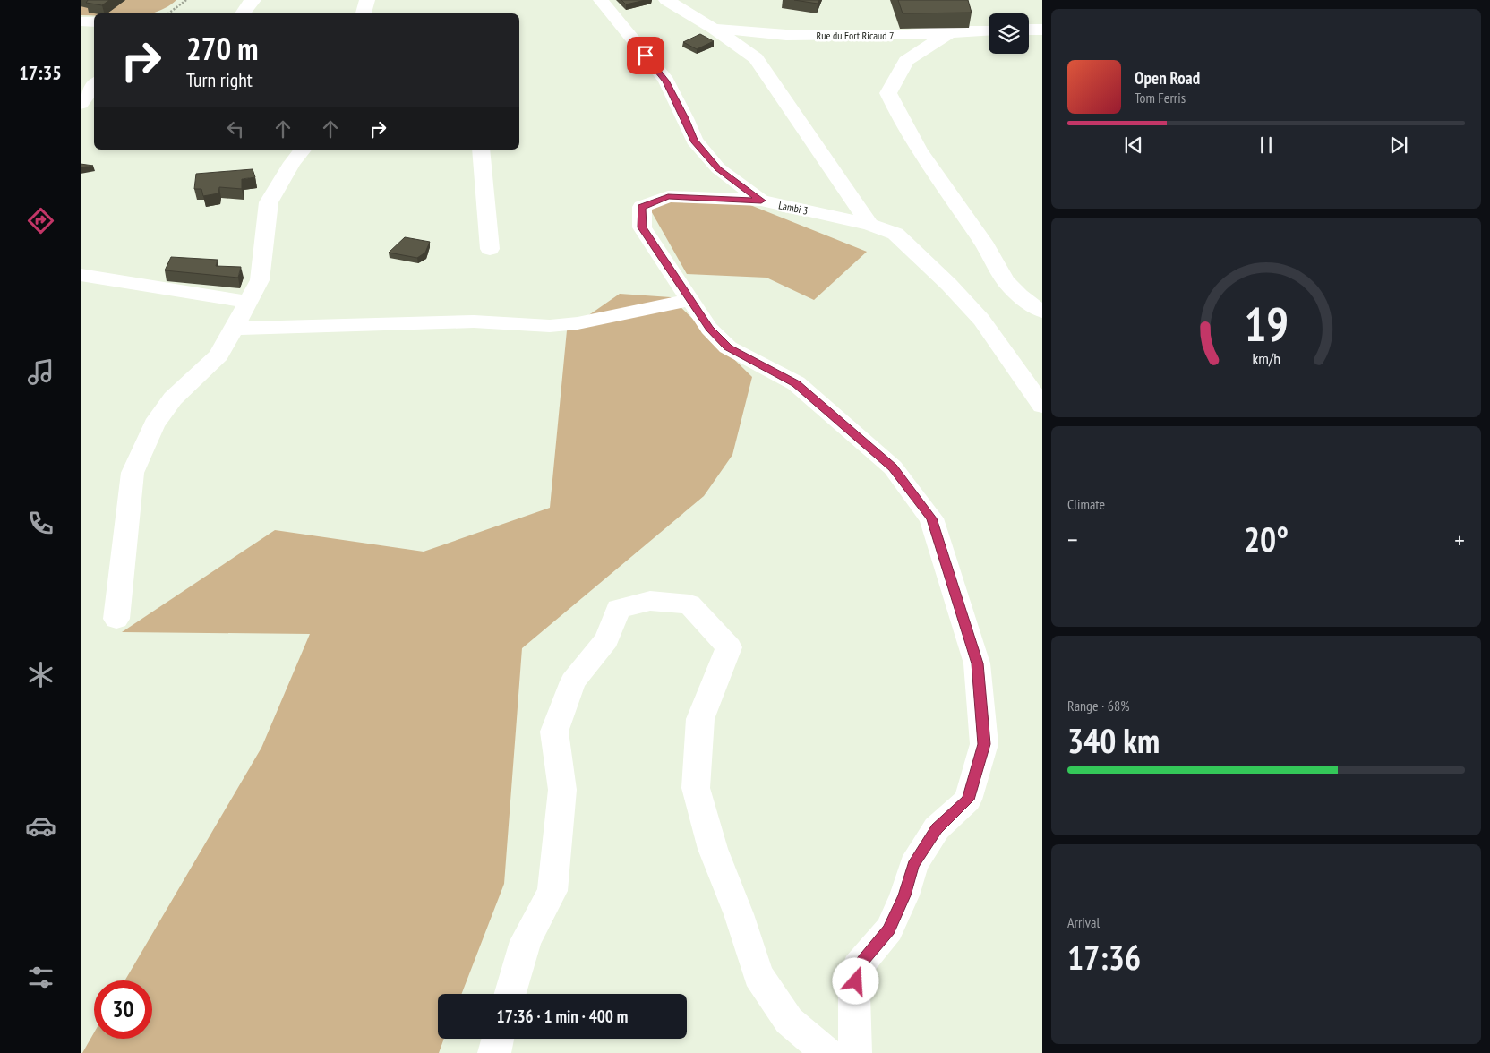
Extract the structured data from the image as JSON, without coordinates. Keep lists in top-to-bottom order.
{
  "streets": {
    "street": ["Rue du Fort Ricaud 7", "Lambi 3"]
  },
  "page": {
    "tabs": "17:35",
    "turn": ["270 m", "Turn right"],
    "song": ["Open Road", "Tom Ferris"],
    "tile": [
      "Climate",
      ["Range · 68%", "340 km"],
      ["Arrival", "17:36"]
    ],
    "heat": ["−", "20°", "+"],
    "limit": "30",
    "trip": "17:36 · 1 min · 400 m",
    "gauge": ["19", "km/h"]
  }
}
